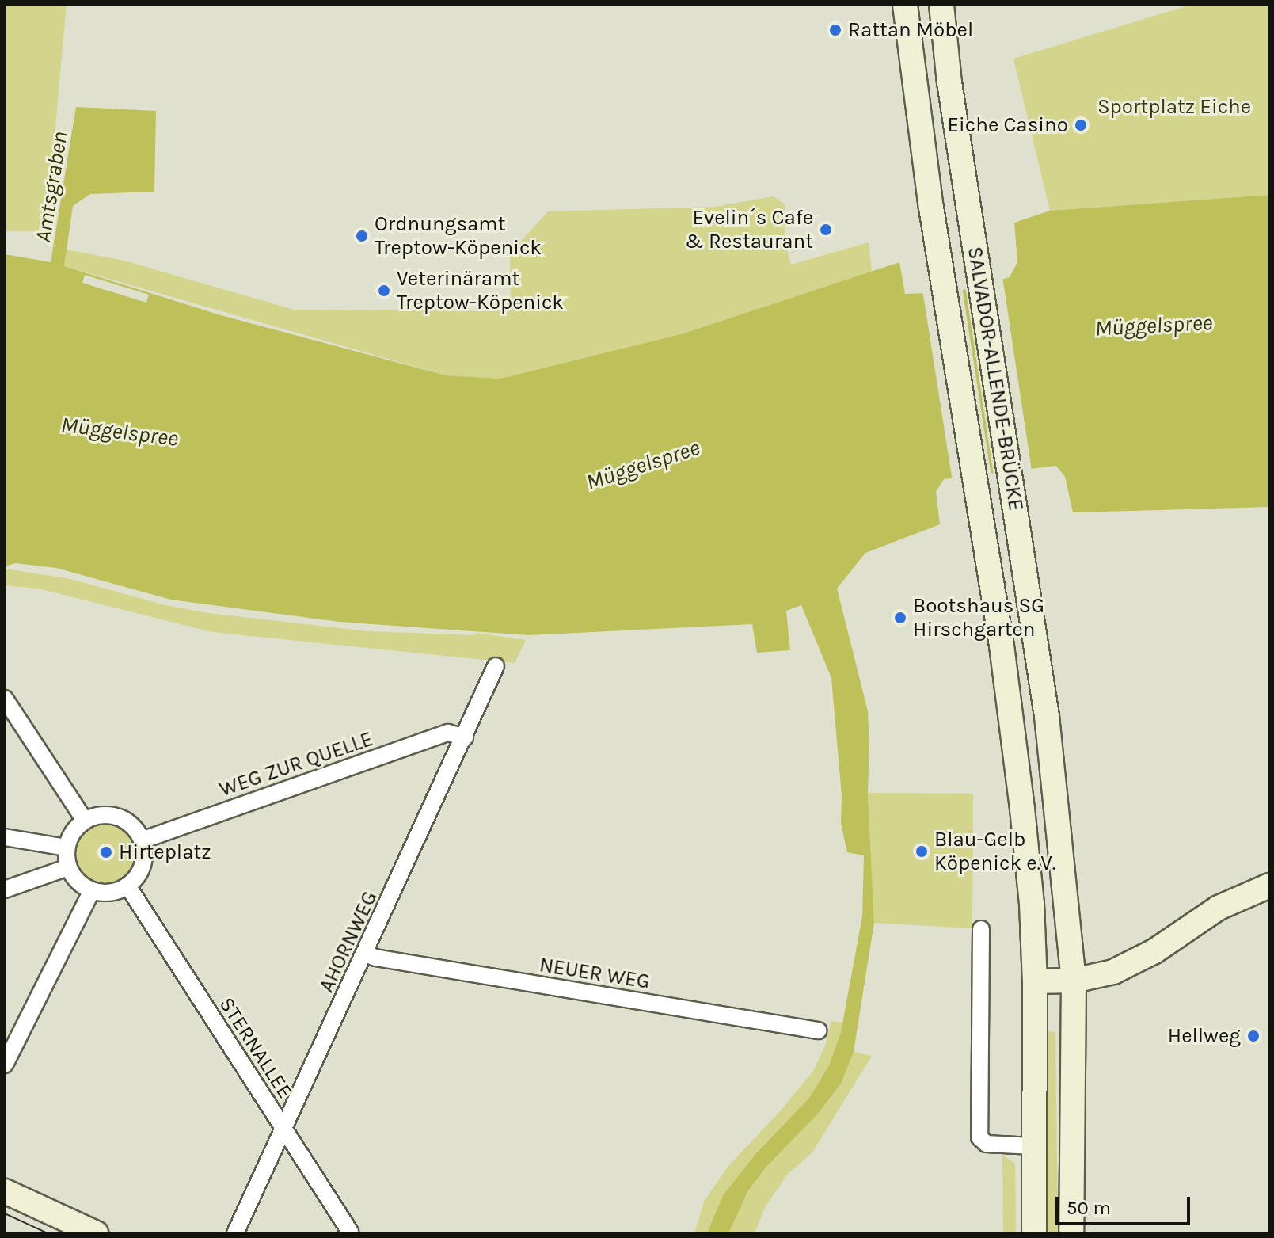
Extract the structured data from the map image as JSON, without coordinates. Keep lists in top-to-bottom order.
{
  "streets": {
    "main road": ["SALVADOR-ALLENDE-BRÜCKE"],
    "street": [
      "WEG ZUR QUELLE",
      "AHORNWEG",
      "NEUER WEG",
      "STERNALLEE"
    ]
  },
  "crossings": [
    ["WEG ZUR QUELLE", "AHORNWEG"],
    ["WEG ZUR QUELLE", "STERNALLEE"],
    ["AHORNWEG", "NEUER WEG"],
    ["AHORNWEG", "STERNALLEE"]
  ],
  "water": ["Amtsgraben", "Müggelspree"],
  "parks": ["Sportplatz Eiche"],
  "places": [
    "Rattan Möbel",
    "Eiche Casino",
    "Evelin´s Cafe & Restaurant",
    "Ordnungsamt Treptow-Köpenick",
    "Veterinäramt Treptow-Köpenick",
    "Bootshaus SG Hirschgarten",
    "Blau-Gelb Köpenick e.V.",
    "Hirteplatz",
    "Hellweg"
  ],
  "scale_bar": "50 m"
}
